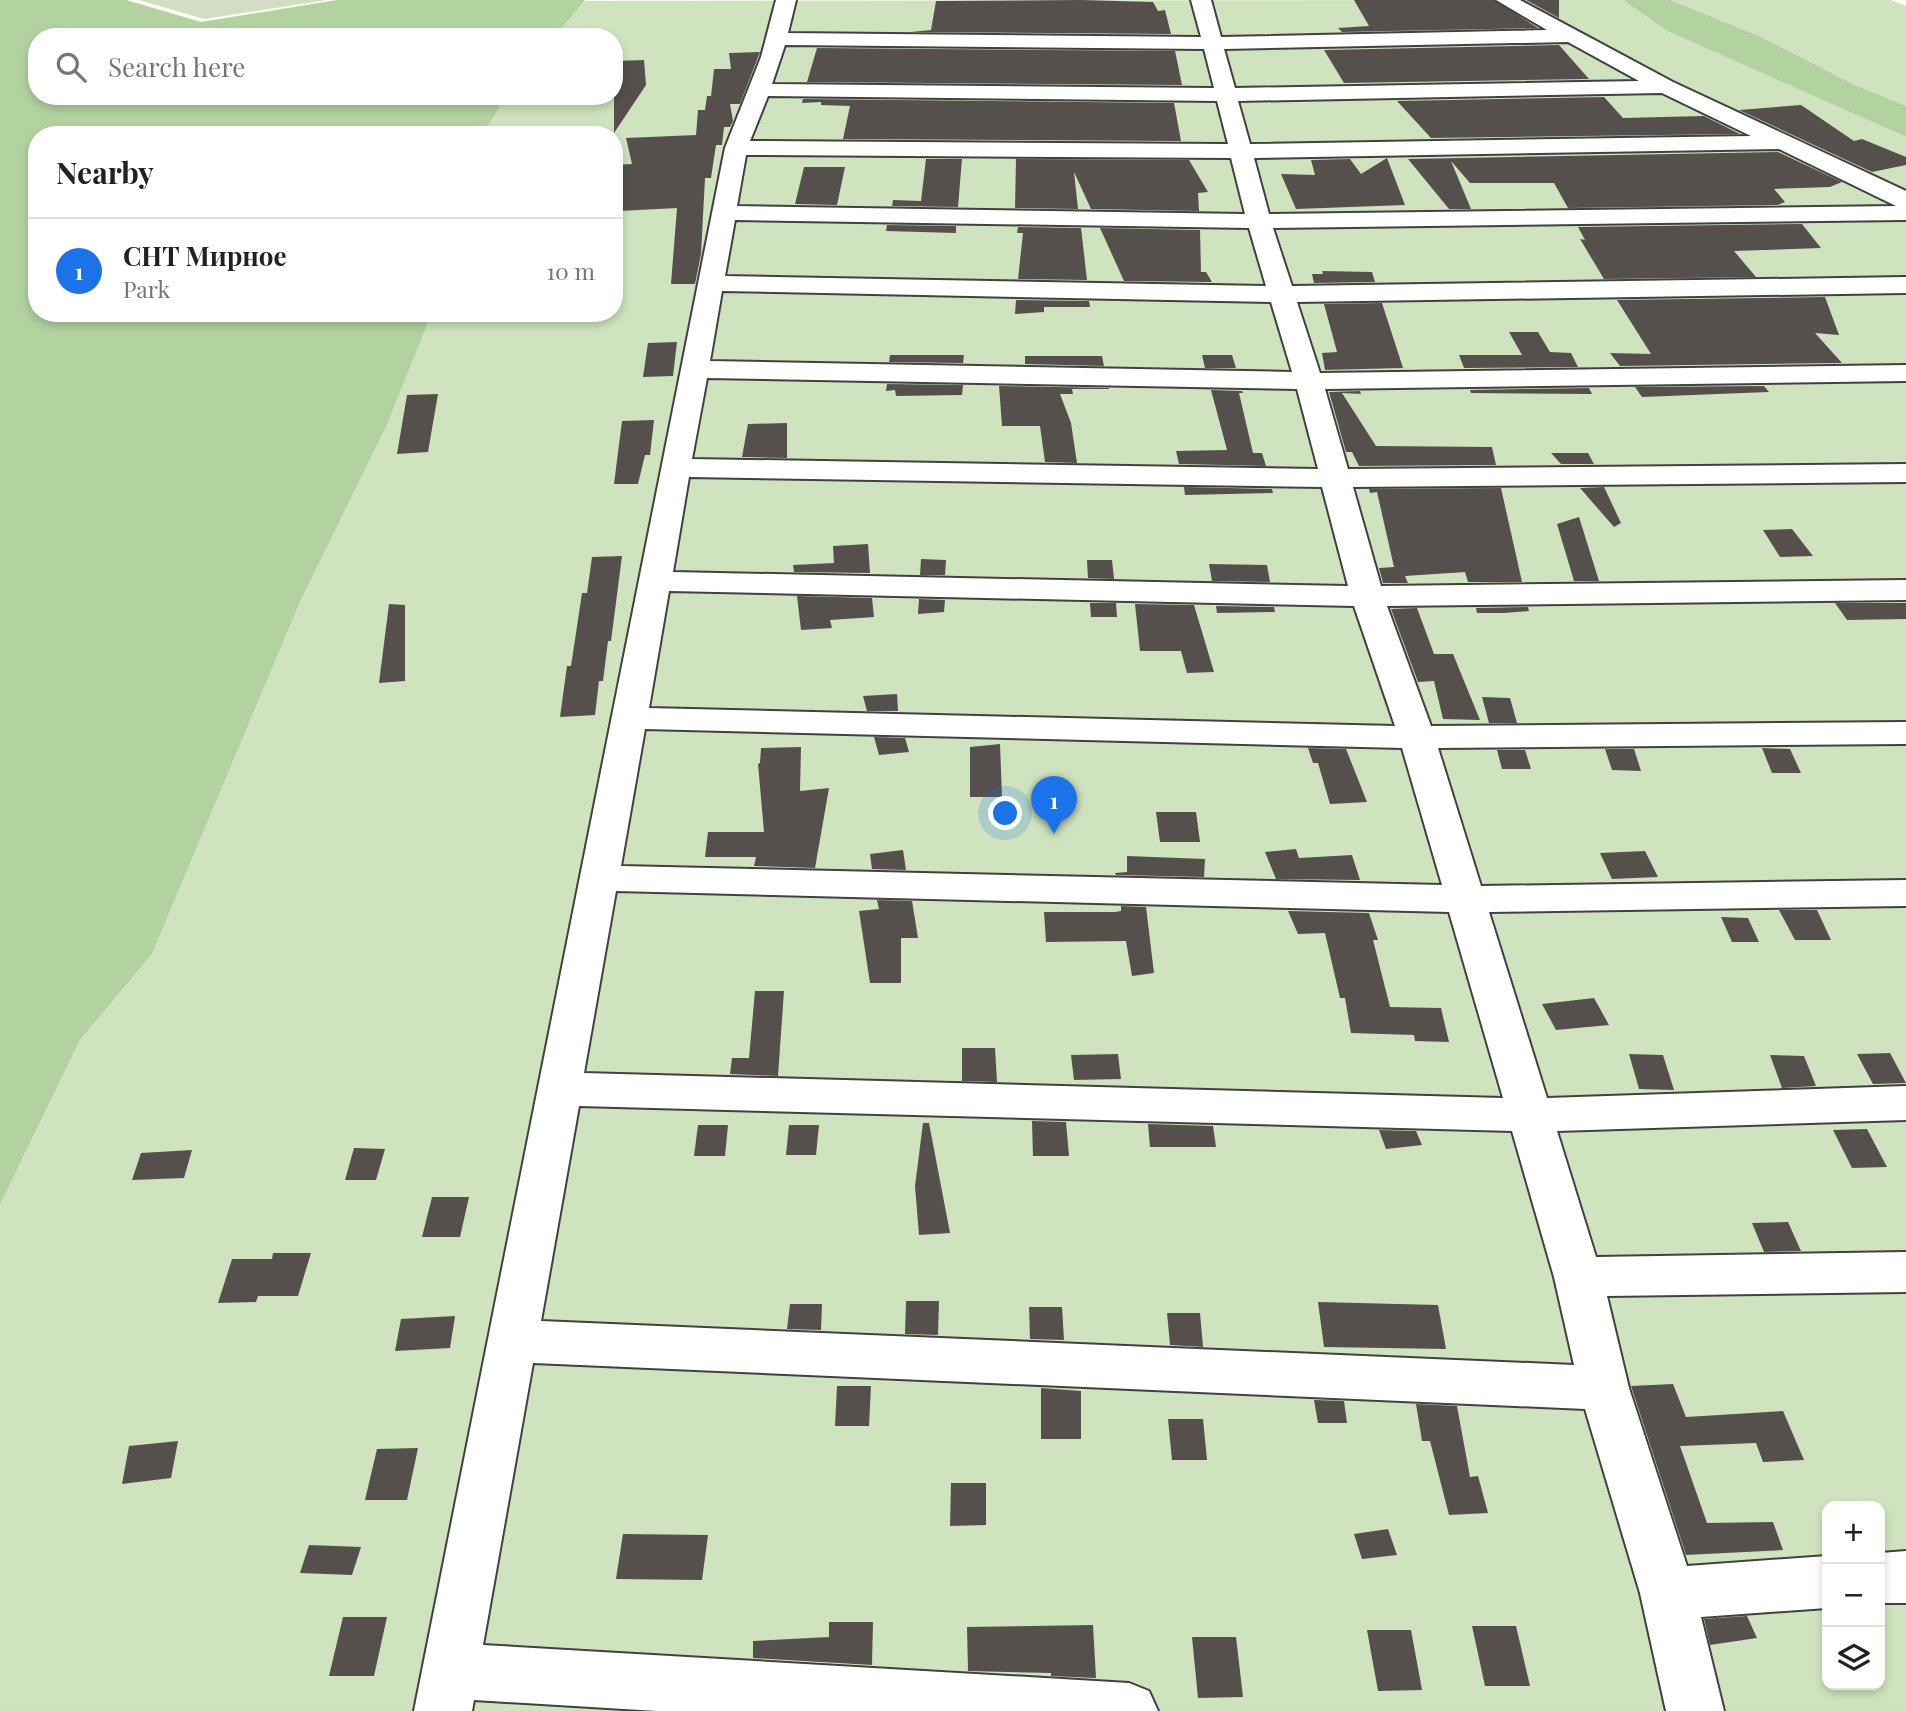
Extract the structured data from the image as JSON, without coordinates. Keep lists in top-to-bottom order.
{
  "page": {
    "search": "Search here",
    "heading": "Nearby",
    "list": [
      {
        "mark": "1",
        "name": "СНТ Мирное",
        "note": "Park",
        "value": "10 m"
      }
    ],
    "pins": "1",
    "map_buttons": ["+", "−"]
  }
}
